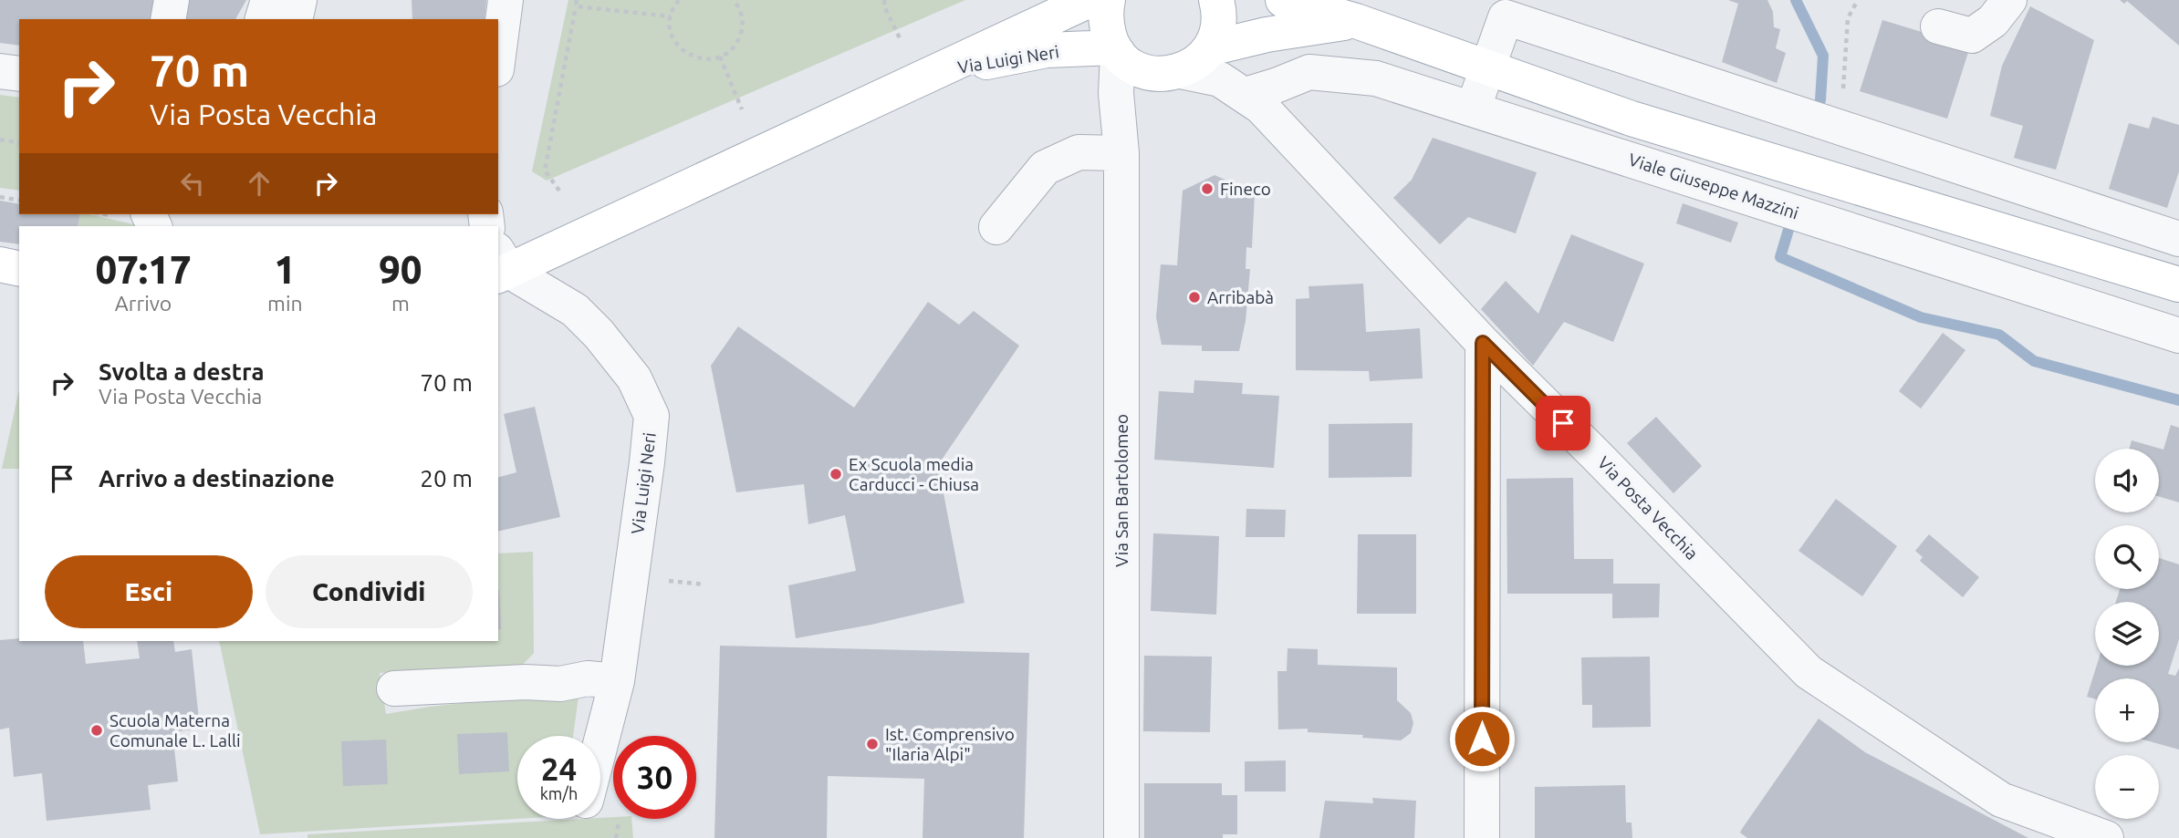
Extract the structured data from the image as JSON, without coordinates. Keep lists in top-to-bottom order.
{
  "streets": {
    "main road": ["Via Luigi Neri"],
    "street": ["Viale Giuseppe Mazzini", "Via San Bartolomeo", "Via Posta Vecchia"]
  },
  "crossings": [
    ["Viale Giuseppe Mazzini", "Via Posta Vecchia"]
  ],
  "places": [
    "Fineco",
    "Arribabà",
    "Ex Scuola media Carducci - Chiusa",
    "Scuola Materna Comunale L. Lalli",
    "Ist. Comprensivo \"Ilaria Alpi\""
  ],
  "page": {
    "turn": ["70 m", "Via Posta Vecchia"],
    "eta": [
      "07:17",
      "Arrivo",
      "1",
      "min",
      "90",
      "m"
    ],
    "list": [
      {
        "name": "Svolta a destra",
        "note": "Via Posta Vecchia",
        "value": "70 m"
      },
      {
        "name": "Arrivo a destinazione",
        "value": "20 m"
      }
    ],
    "map_buttons": ["+", "−"],
    "buttons": ["Esci", "Condividi"],
    "speed": "24 km/h",
    "limit": "30"
  }
}
